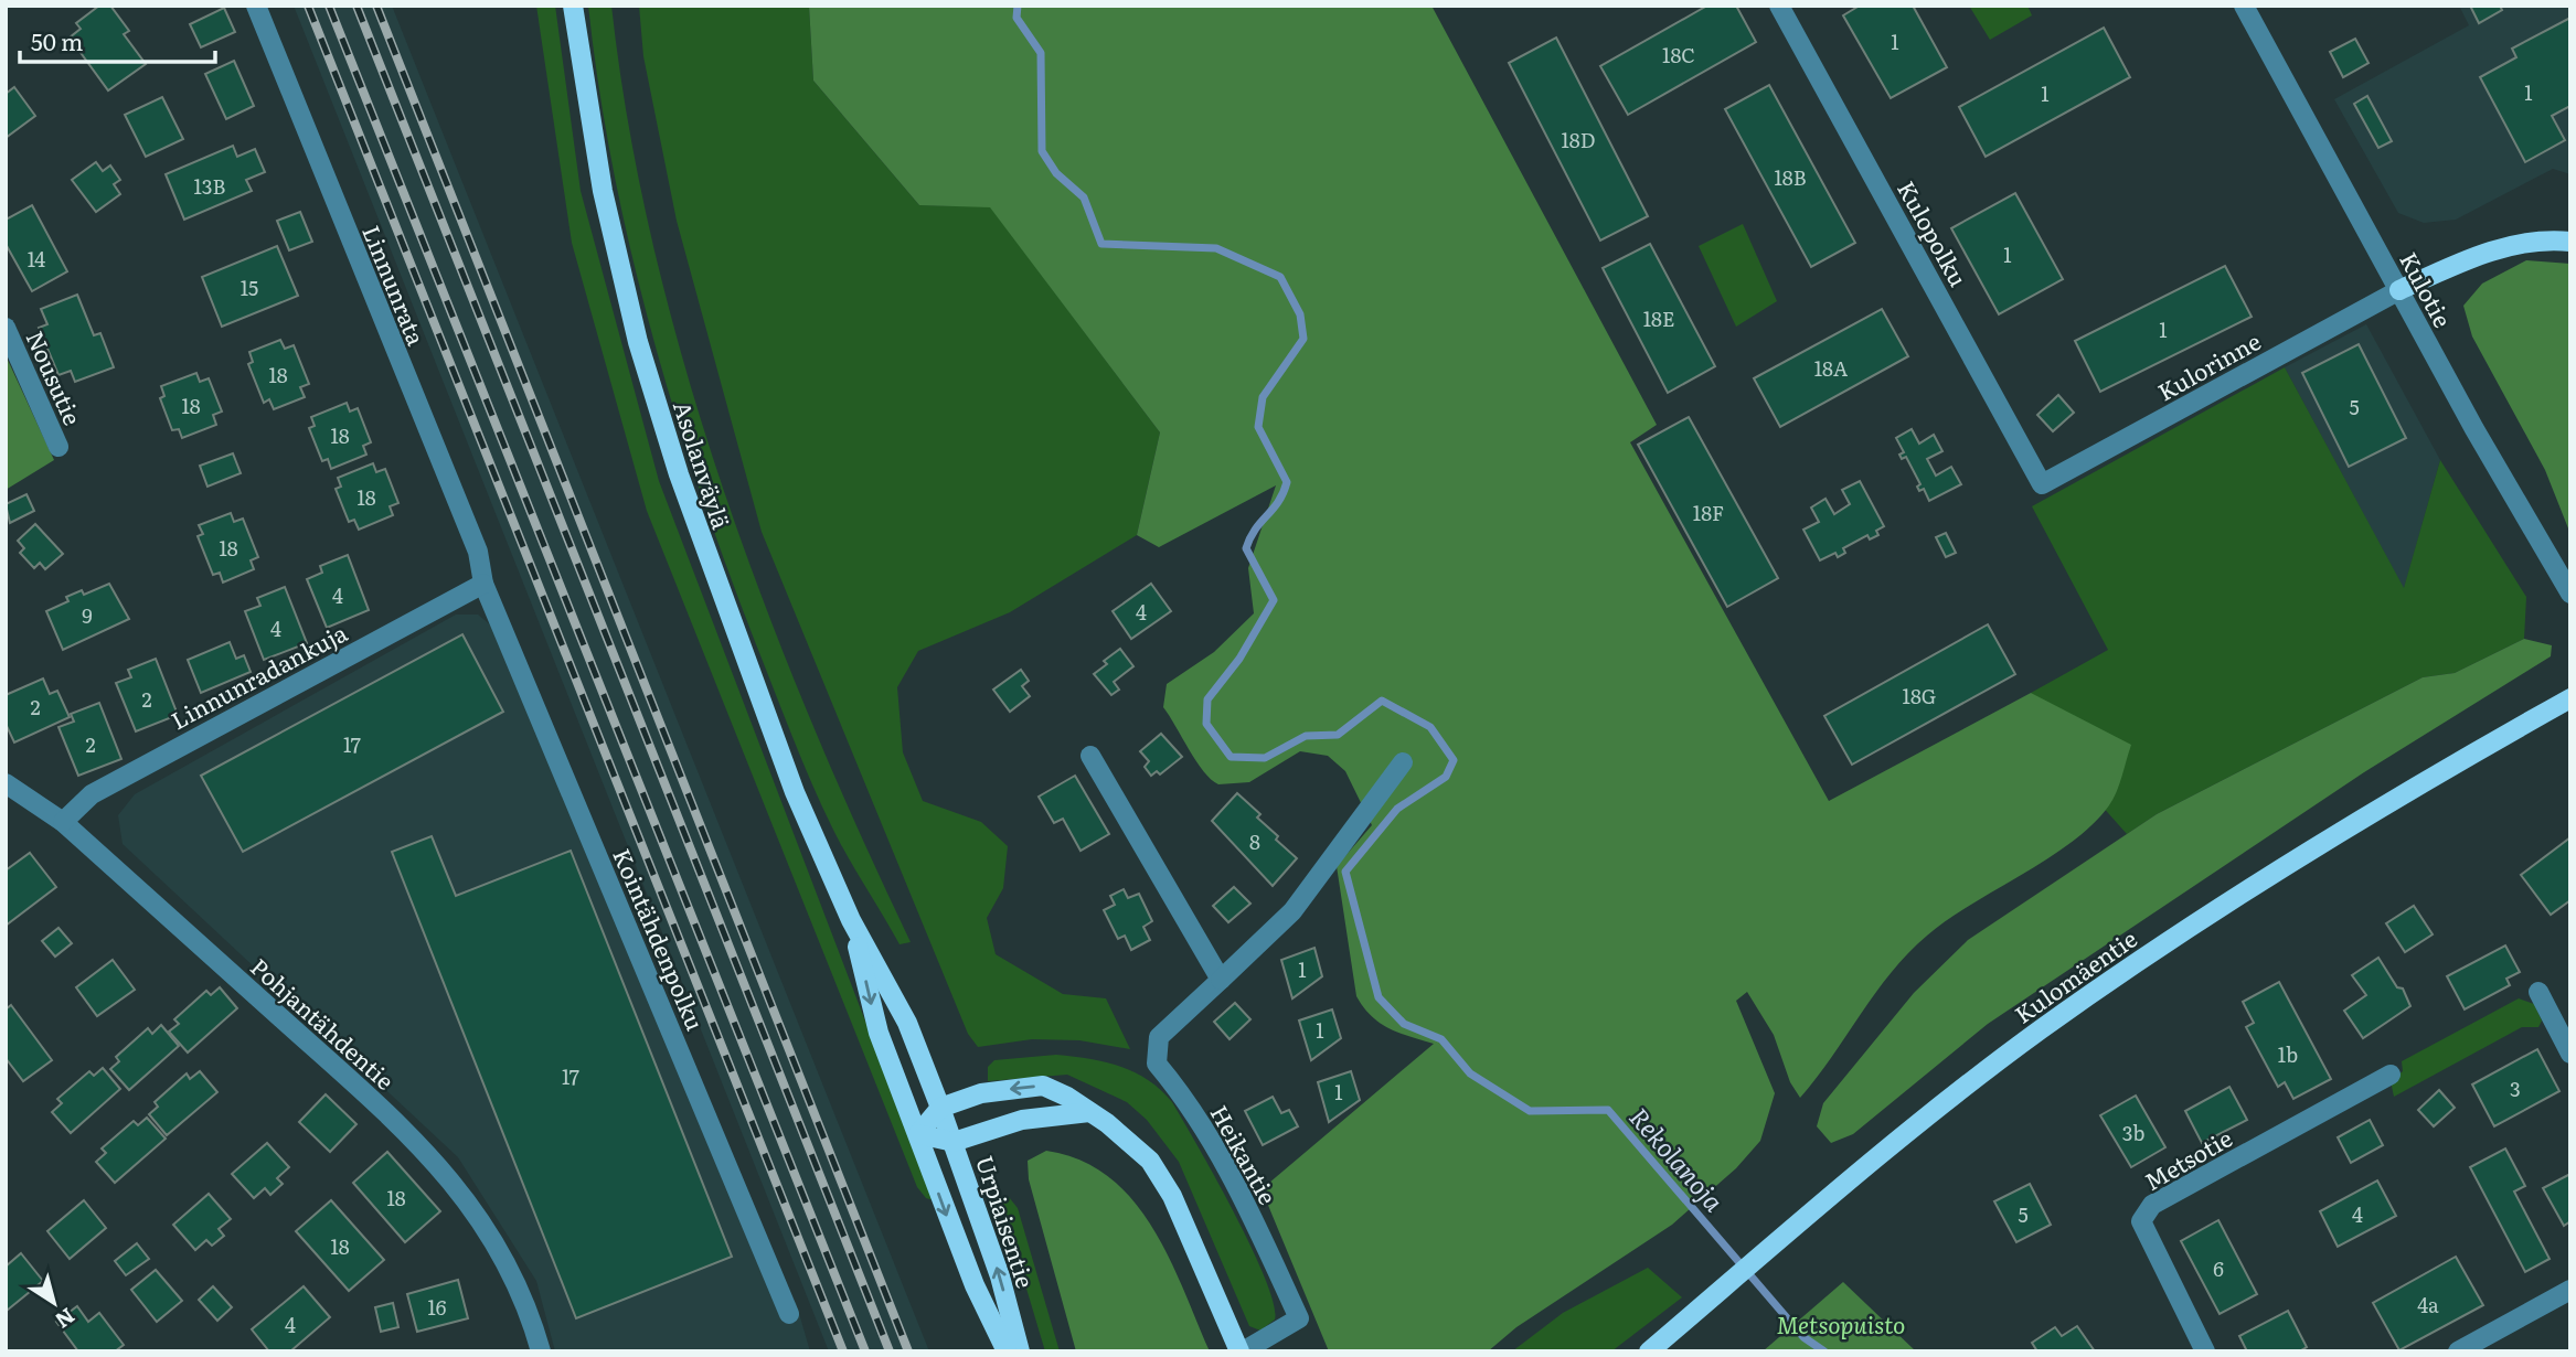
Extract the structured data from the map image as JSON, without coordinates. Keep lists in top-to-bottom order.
{
  "streets": {
    "main road": ["Asolanväylä", "Kulomäentie", "Urpiaisentie"],
    "street": [
      "Kulopolku",
      "Linnunrata",
      "Kulotie",
      "Kulorinne",
      "Nousutie",
      "Linnunradankuja",
      "Kointähdenpolku",
      "Pohjantähdentie",
      "Heikantie",
      "Metsotie"
    ]
  },
  "crossings": [
    ["Kulopolku", "Kulorinne"],
    ["Linnunrata", "Linnunradankuja"],
    ["Linnunrata", "Kointähdenpolku"],
    ["Kulotie", "Kulorinne"],
    ["Asolanväylä", "Urpiaisentie"],
    ["Linnunradankuja", "Kointähdenpolku"],
    ["Linnunradankuja", "Pohjantähdentie"]
  ],
  "water": ["Rekolanoja"],
  "parks": ["Metsopuisto"],
  "house_numbers": [
    "1",
    "18C",
    "1",
    "1",
    "18D",
    "18B",
    "13B",
    "1",
    "14",
    "15",
    "18E",
    "1",
    "18A",
    "18",
    "18",
    "5",
    "18",
    "18",
    "18F",
    "18",
    "4",
    "4",
    "9",
    "4",
    "18G",
    "2",
    "2",
    "2",
    "17",
    "8",
    "1",
    "1",
    "1b",
    "17",
    "3",
    "1",
    "3b",
    "18",
    "5",
    "4",
    "18",
    "6",
    "4a",
    "16",
    "4"
  ],
  "scale_bar": "50 m",
  "north": "bottom right"
}
